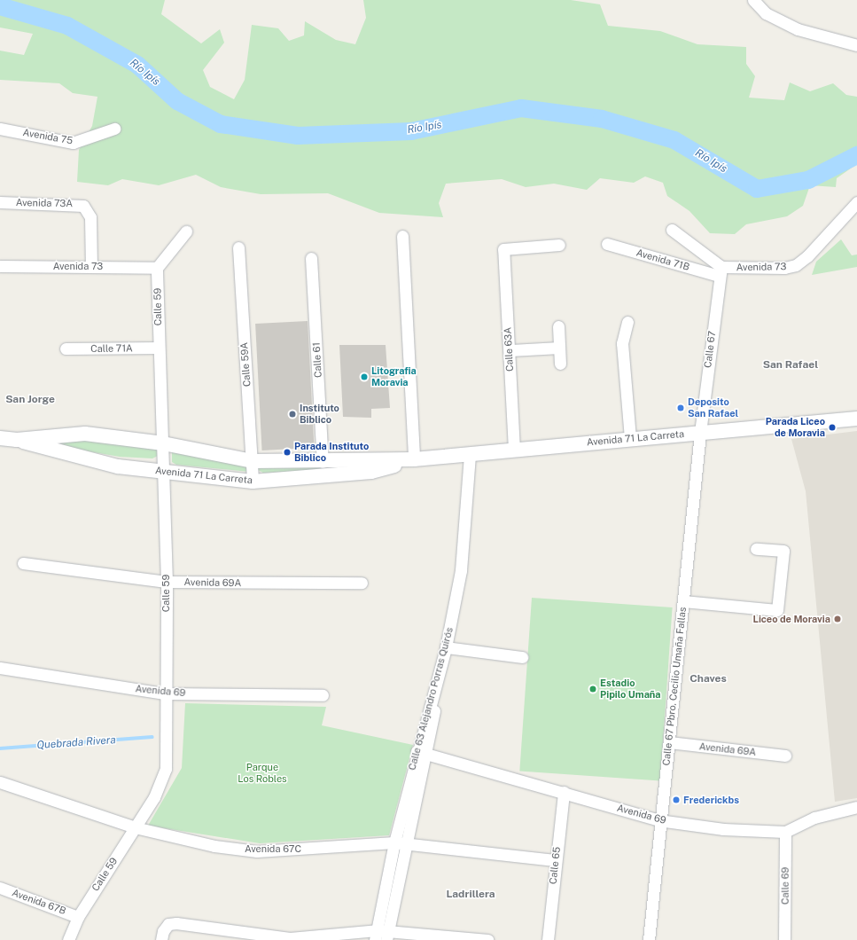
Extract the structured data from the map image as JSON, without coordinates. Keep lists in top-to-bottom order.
{
  "streets": {
    "street": [
      "Avenida 75",
      "Avenida 73A",
      "Avenida 71B",
      "Avenida 73",
      "Calle 59",
      "Calle 71A",
      "Calle 63A",
      "Calle 67",
      "Calle 61",
      "Calle 59A",
      "Avenida 71 La Carreta",
      "Avenida 69A",
      "Calle 67 Pbro. Cecilio Umaña Fallas",
      "Avenida 69",
      "Calle 63 Alejandro Porras Quirós",
      "Avenida 67C",
      "Calle 65",
      "Calle 69",
      "Avenida 67B"
    ]
  },
  "crossings": [
    ["Avenida 73A", "Avenida 73"],
    ["Avenida 71B", "Avenida 73"],
    ["Avenida 71B", "Calle 67"],
    ["Avenida 73", "Calle 59"],
    ["Avenida 73", "Calle 67"],
    ["Calle 59", "Calle 71A"],
    ["Calle 59", "Avenida 71 La Carreta"],
    ["Calle 59", "Avenida 69A"],
    ["Calle 59", "Avenida 69"],
    ["Calle 59", "Avenida 67C"],
    ["Calle 59", "Avenida 67B"],
    ["Calle 63A", "Avenida 71 La Carreta"],
    ["Calle 67", "Avenida 71 La Carreta"],
    ["Calle 67", "Calle 67 Pbro. Cecilio Umaña Fallas"],
    ["Calle 61", "Avenida 71 La Carreta"],
    ["Calle 59A", "Avenida 71 La Carreta"],
    ["Avenida 71 La Carreta", "Calle 67 Pbro. Cecilio Umaña Fallas"],
    ["Avenida 71 La Carreta", "Calle 63 Alejandro Porras Quirós"],
    ["Avenida 69A", "Calle 67 Pbro. Cecilio Umaña Fallas"],
    ["Calle 67 Pbro. Cecilio Umaña Fallas", "Avenida 69"],
    ["Avenida 69", "Calle 63 Alejandro Porras Quirós"],
    ["Avenida 69", "Calle 65"],
    ["Avenida 69", "Calle 69"],
    ["Calle 63 Alejandro Porras Quirós", "Avenida 67C"],
    ["Avenida 67C", "Calle 65"]
  ],
  "districts": [
    "San Rafael",
    "San Jorge",
    "Chaves",
    "Ladrillera"
  ],
  "water": ["Río Ipís", "Quebrada Rivera"],
  "parks": ["Parque Los Robles"],
  "places": [
    "Litografia Moravia",
    "Deposito San Rafael",
    "Instituto Biblico",
    "Parada Liceo de Moravia",
    "Parada Instituto Biblico",
    "Liceo de Moravia",
    "Estadio Pipilo Umaña",
    "Frederickbs"
  ]
}
